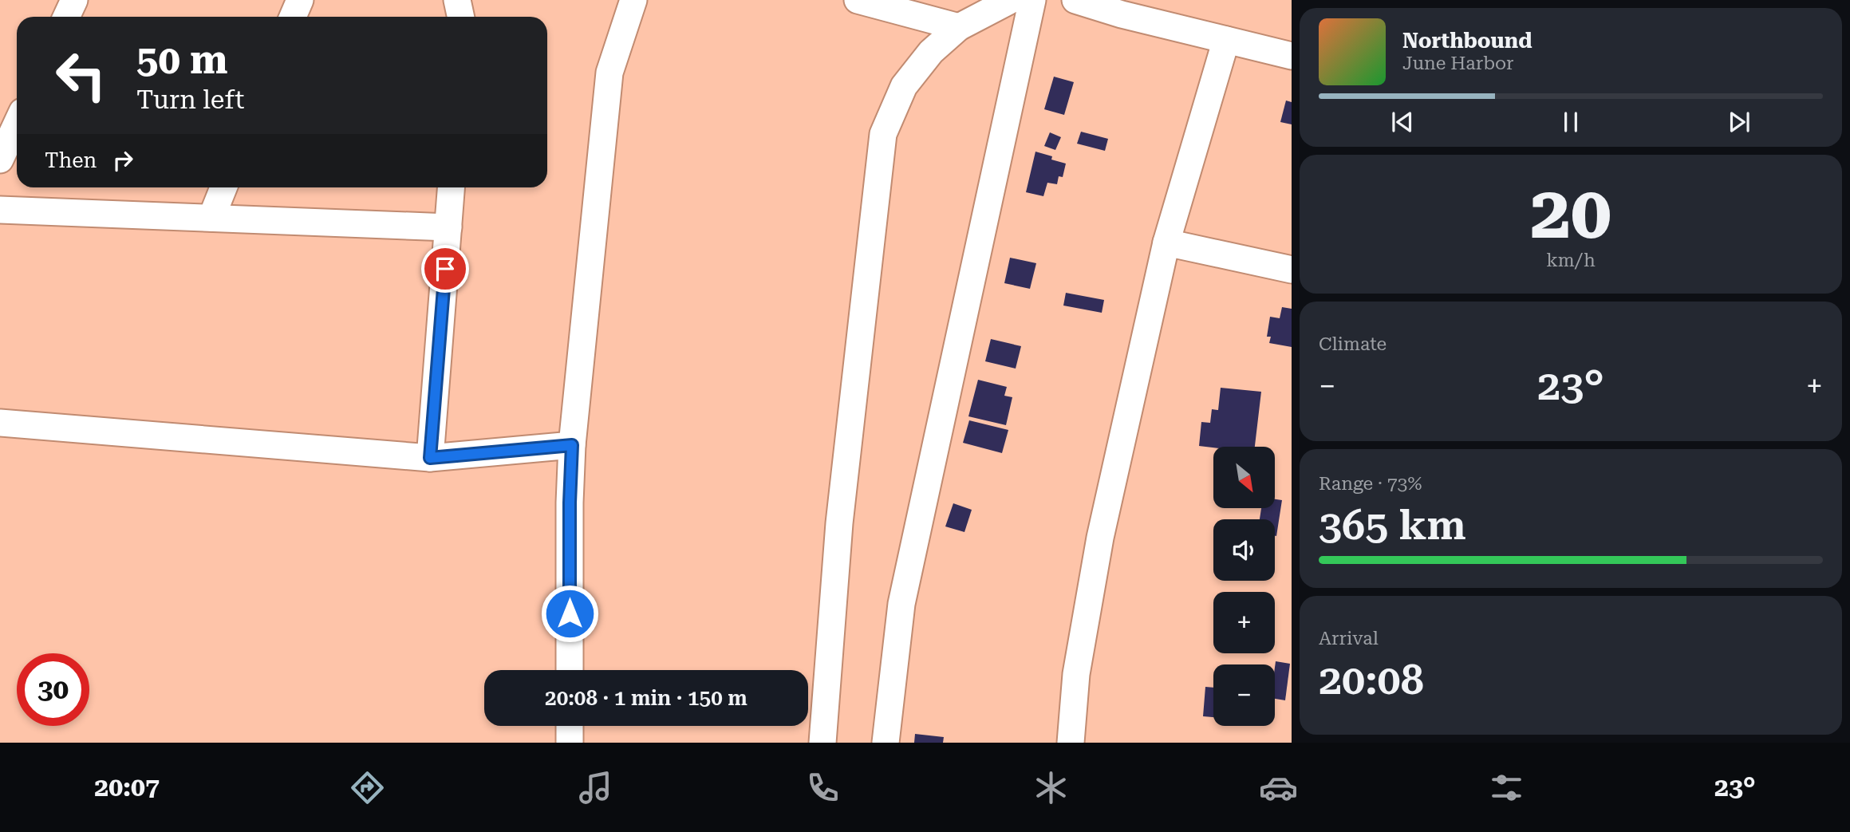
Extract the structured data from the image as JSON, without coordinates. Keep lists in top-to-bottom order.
{
  "north": "bottom right",
  "page": {
    "turn": ["50 m", "Turn left"],
    "song": ["Northbound", "June Harbor"],
    "then": "Then",
    "tile": [
      ["20", "km/h"],
      "Climate",
      ["Range · 73%", "365 km"],
      ["Arrival", "20:08"]
    ],
    "heat": ["−", "23°", "+"],
    "map_buttons": ["+", "−"],
    "limit": "30",
    "trip": "20:08 · 1 min · 150 m",
    "tabs": ["20:07", "23°"]
  }
}
